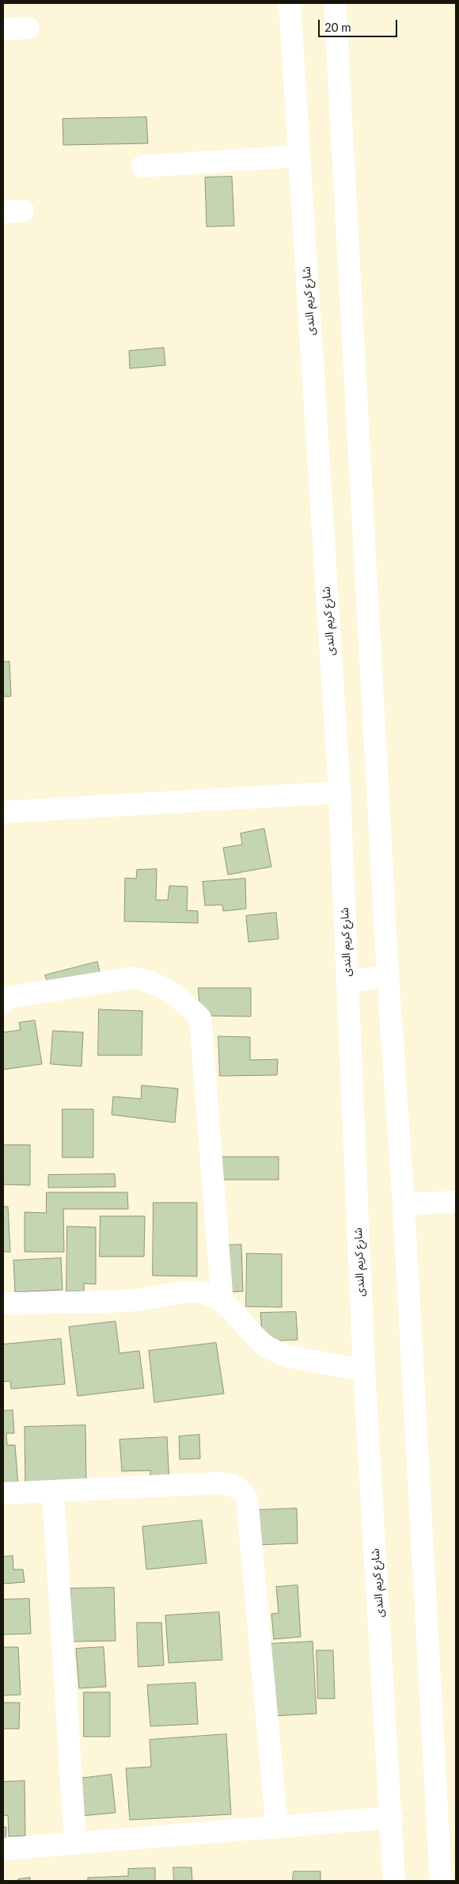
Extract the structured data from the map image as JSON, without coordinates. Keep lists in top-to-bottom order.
{
  "streets": {
    "street": ["شارع كريم الندى"]
  },
  "scale_bar": "20 m"
}
